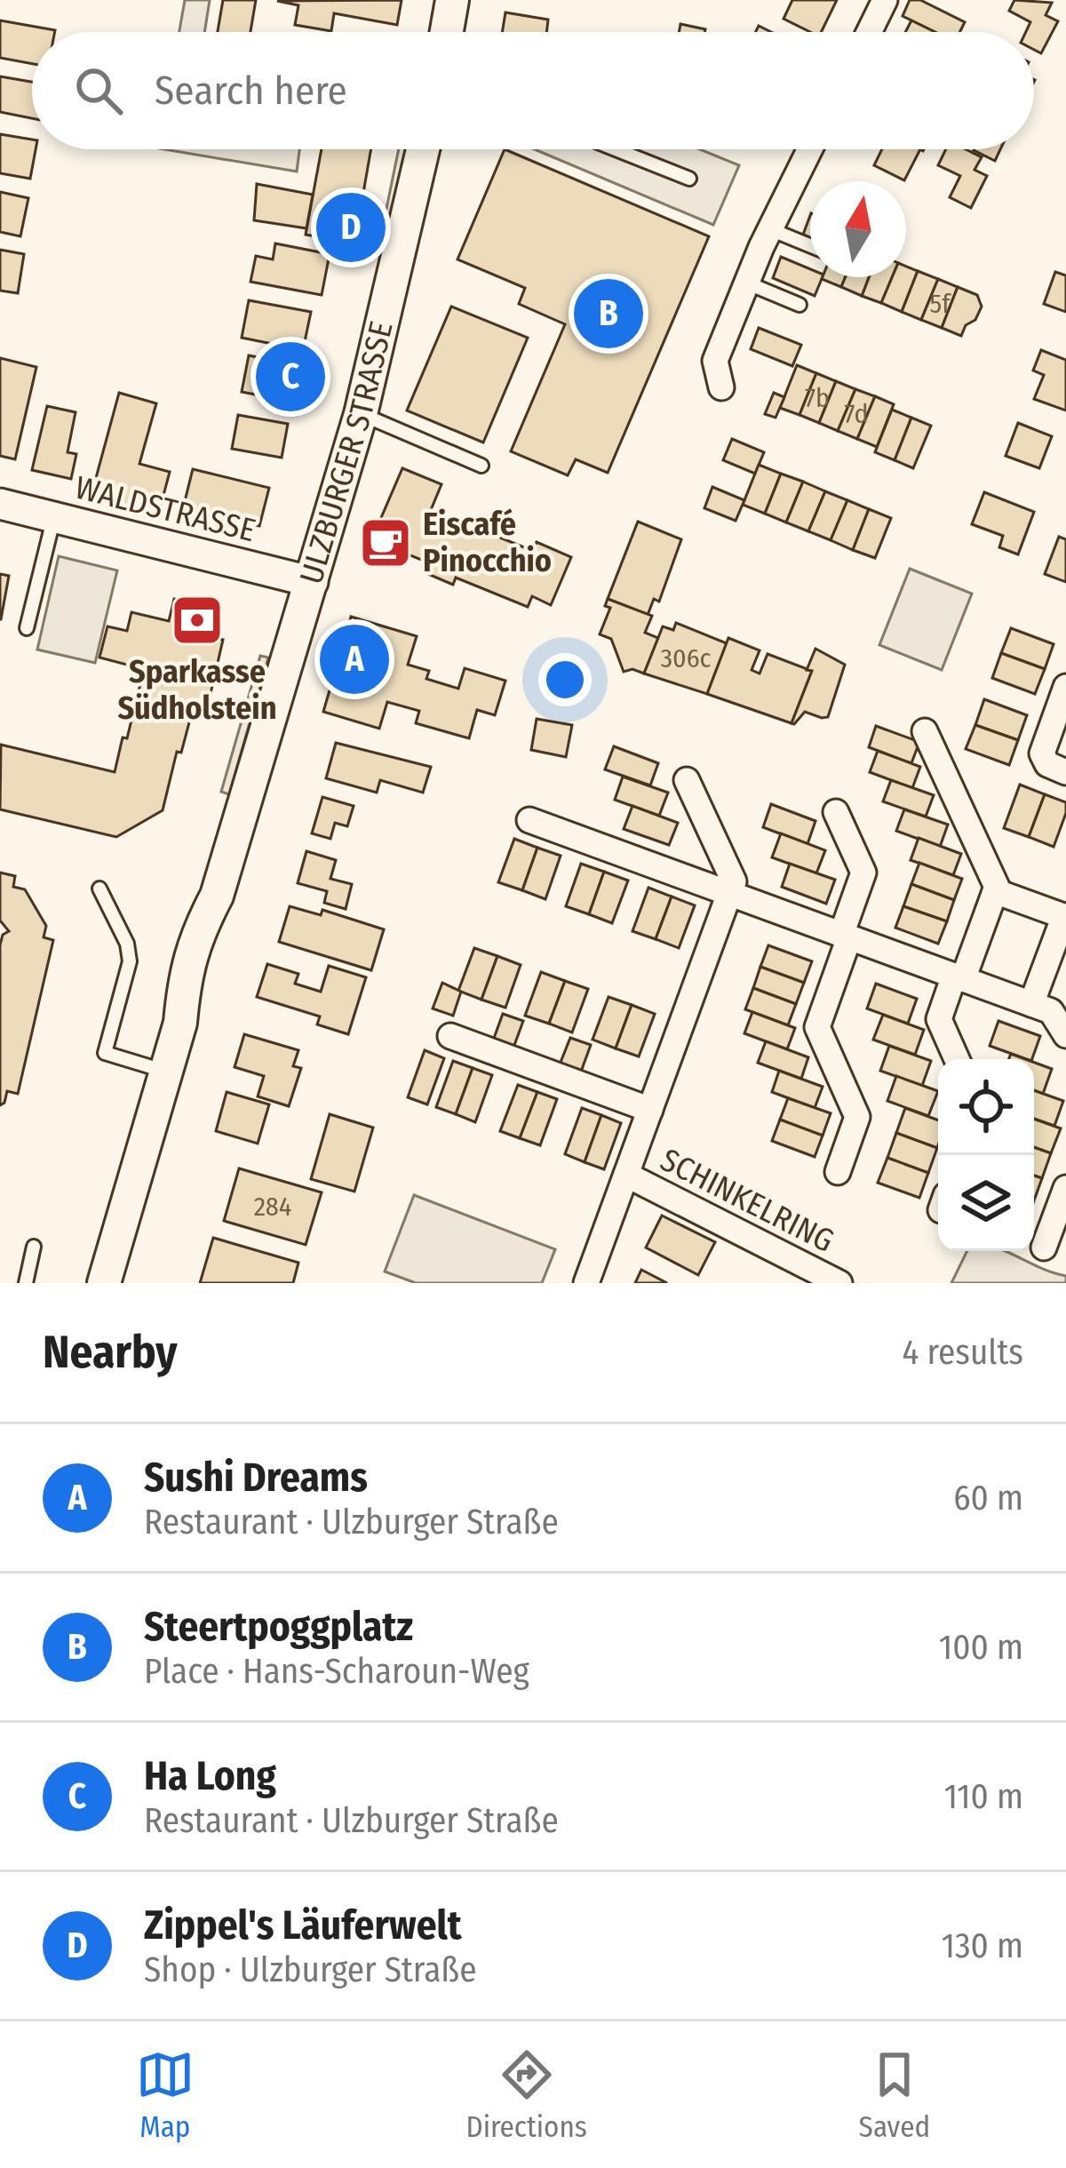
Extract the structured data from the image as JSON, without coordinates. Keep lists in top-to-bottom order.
{
  "streets": {
    "main road": ["ULZBURGER STRASSE"],
    "street": ["WALDSTRASSE", "SCHINKELRING"]
  },
  "crossings": [
    ["ULZBURGER STRASSE", "WALDSTRASSE"]
  ],
  "places": {
    "cafe": ["Eiscafé Pinocchio"],
    "bank": ["Sparkasse Südholstein"]
  },
  "house_numbers": [
    "5f",
    "7b",
    "7d",
    "306c",
    "284"
  ],
  "north": "top",
  "page": {
    "search": "Search here",
    "pins": [
      "D",
      "B",
      "C",
      "A"
    ],
    "heading": ["Nearby", "4 results"],
    "list": [
      {
        "mark": "A",
        "name": "Sushi Dreams",
        "note": "Restaurant · Ulzburger Straße",
        "value": "60 m"
      },
      {
        "mark": "B",
        "name": "Steertpoggplatz",
        "note": "Place · Hans-Scharoun-Weg",
        "value": "100 m"
      },
      {
        "mark": "C",
        "name": "Ha Long",
        "note": "Restaurant · Ulzburger Straße",
        "value": "110 m"
      },
      {
        "mark": "D",
        "name": "Zippel's Läuferwelt",
        "note": "Shop · Ulzburger Straße",
        "value": "130 m"
      }
    ],
    "nav": ["Map", "Directions", "Saved"]
  }
}
